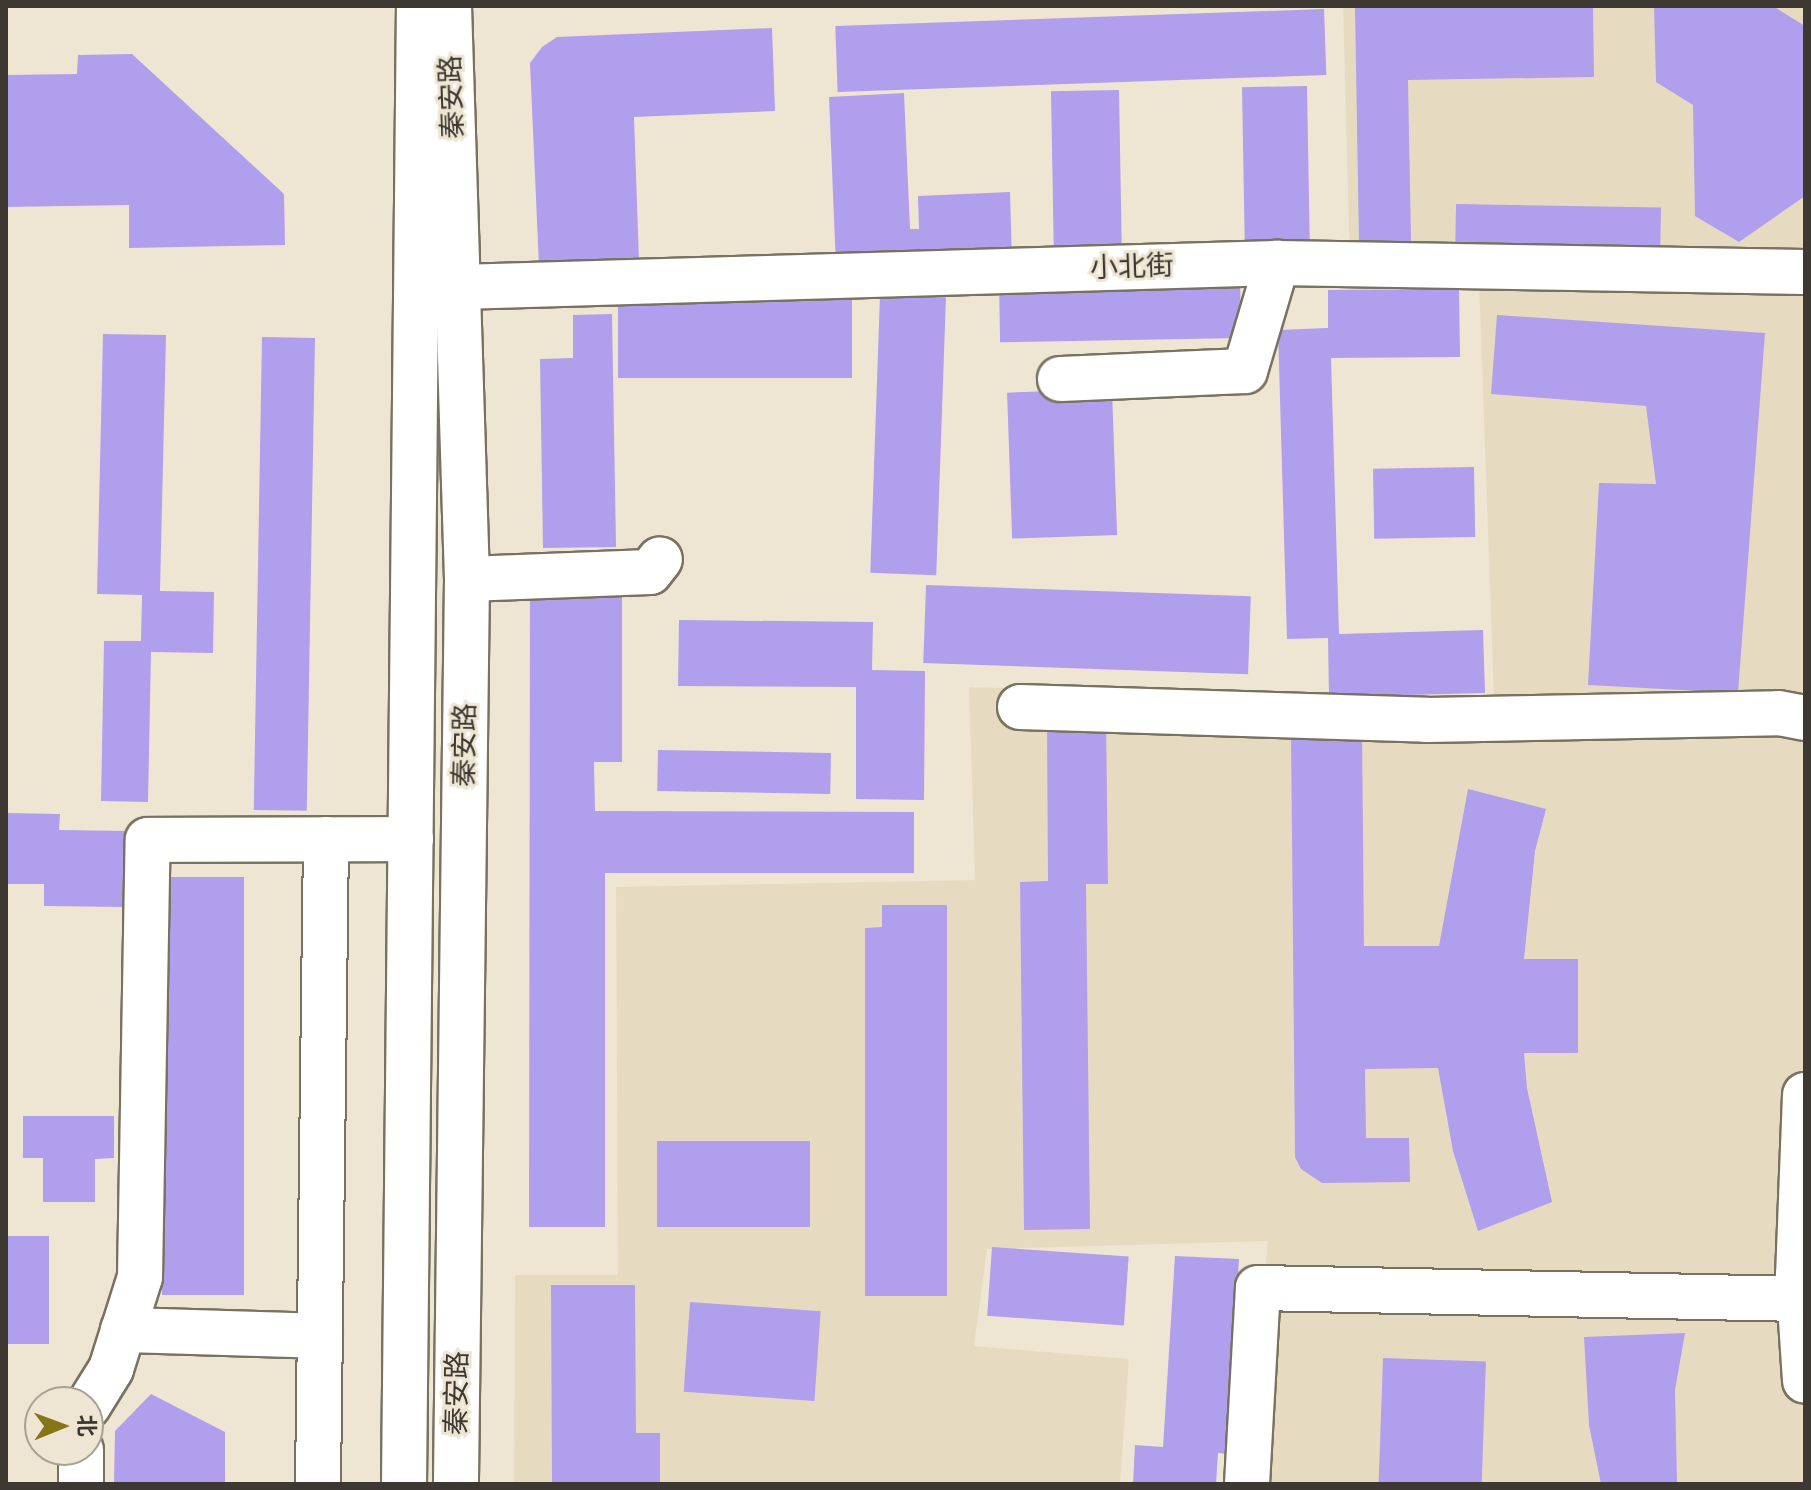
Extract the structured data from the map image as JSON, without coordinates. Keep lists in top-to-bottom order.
{
  "streets": {
    "main road": ["秦安路", "小北街"]
  },
  "crossings": [
    ["秦安路", "小北街"]
  ],
  "north": "right"
}
